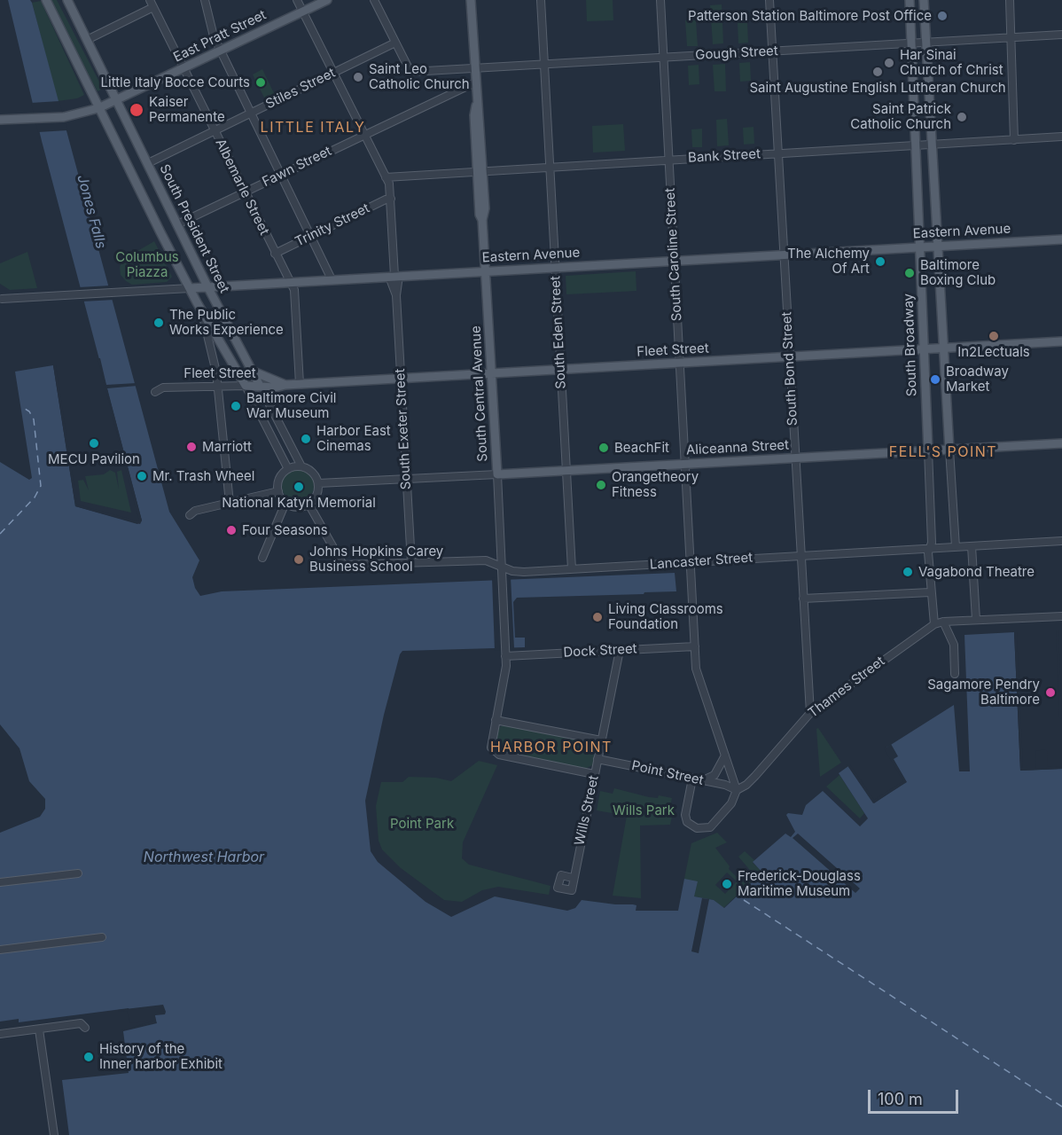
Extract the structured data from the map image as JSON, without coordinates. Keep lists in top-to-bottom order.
{
  "streets": {
    "main road": [
      "East Pratt Street",
      "South President Street",
      "Eastern Avenue",
      "South Broadway",
      "Fleet Street",
      "South Central Avenue",
      "Aliceanna Street"
    ],
    "street": [
      "Gough Street",
      "Stiles Street",
      "Bank Street",
      "Fawn Street",
      "Albemarle Street",
      "Trinity Street",
      "South Caroline Street",
      "South Eden Street",
      "South Bond Street",
      "South Exeter Street",
      "Lancaster Street",
      "Dock Street",
      "Thames Street",
      "Point Street",
      "Wills Street"
    ]
  },
  "crossings": [
    ["East Pratt Street", "Albemarle Street"],
    ["East Pratt Street", "South President Street"],
    ["East Pratt Street", "South Exeter Street"],
    ["Gough Street", "Stiles Street"],
    ["Gough Street", "South Caroline Street"],
    ["Gough Street", "South Eden Street"],
    ["Gough Street", "South Broadway"],
    ["Gough Street", "South Bond Street"],
    ["Gough Street", "South Central Avenue"],
    ["Stiles Street", "Albemarle Street"],
    ["Stiles Street", "South President Street"],
    ["Stiles Street", "South Exeter Street"],
    ["Bank Street", "South Caroline Street"],
    ["Bank Street", "South Eden Street"],
    ["Bank Street", "South Broadway"],
    ["Bank Street", "South Bond Street"],
    ["Bank Street", "South Central Avenue"],
    ["Bank Street", "South Exeter Street"],
    ["Fawn Street", "Albemarle Street"],
    ["Fawn Street", "South President Street"],
    ["Fawn Street", "South Central Avenue"],
    ["Fawn Street", "South Exeter Street"],
    ["Albemarle Street", "Trinity Street"],
    ["Albemarle Street", "Eastern Avenue"],
    ["Albemarle Street", "Fleet Street"],
    ["Trinity Street", "South Exeter Street"],
    ["South President Street", "Eastern Avenue"],
    ["South President Street", "Fleet Street"],
    ["South President Street", "Aliceanna Street"],
    ["South President Street", "Lancaster Street"],
    ["Eastern Avenue", "South Caroline Street"],
    ["Eastern Avenue", "South Eden Street"],
    ["Eastern Avenue", "South Broadway"],
    ["Eastern Avenue", "South Bond Street"],
    ["Eastern Avenue", "South Central Avenue"],
    ["Eastern Avenue", "South Exeter Street"],
    ["South Caroline Street", "Fleet Street"],
    ["South Caroline Street", "Aliceanna Street"],
    ["South Caroline Street", "Lancaster Street"],
    ["South Caroline Street", "Dock Street"],
    ["South Caroline Street", "Thames Street"],
    ["South Caroline Street", "Point Street"],
    ["South Eden Street", "Fleet Street"],
    ["South Eden Street", "Aliceanna Street"],
    ["South Eden Street", "Lancaster Street"],
    ["South Broadway", "Fleet Street"],
    ["South Broadway", "Aliceanna Street"],
    ["South Broadway", "Lancaster Street"],
    ["South Broadway", "Thames Street"],
    ["Fleet Street", "South Bond Street"],
    ["Fleet Street", "South Central Avenue"],
    ["Fleet Street", "South Exeter Street"],
    ["South Bond Street", "Aliceanna Street"],
    ["South Bond Street", "Lancaster Street"],
    ["South Bond Street", "Thames Street"],
    ["South Central Avenue", "Aliceanna Street"],
    ["South Central Avenue", "Lancaster Street"],
    ["South Central Avenue", "Dock Street"],
    ["South Central Avenue", "Wills Street"],
    ["South Exeter Street", "Aliceanna Street"],
    ["South Exeter Street", "Lancaster Street"],
    ["Aliceanna Street", "Lancaster Street"],
    ["Dock Street", "Wills Street"],
    ["Thames Street", "Point Street"],
    ["Point Street", "Wills Street"]
  ],
  "districts": ["LITTLE ITALY", "FELL'S POINT", "HARBOR POINT"],
  "water": ["Jones Falls", "Northwest Harbor"],
  "parks": ["Columbus Piazza", "Wills Park", "Point Park"],
  "places": [
    "Patterson Station Baltimore Post Office",
    "Har Sinai Church of Christ",
    "Saint Augustine English Lutheran Church",
    "Saint Leo Catholic Church",
    "Little Italy Bocce Courts",
    "Kaiser Permanente",
    "Saint Patrick Catholic Church",
    "The Alchemy Of Art",
    "Baltimore Boxing Club",
    "The Public Works Experience",
    "In2Lectuals",
    "Broadway Market",
    "Baltimore Civil War Museum",
    "Harbor East Cinemas",
    "MECU Pavilion",
    "Marriott",
    "BeachFit",
    "Mr. Trash Wheel",
    "Orangetheory Fitness",
    "National Katyń Memorial",
    "Four Seasons",
    "Johns Hopkins Carey Business School",
    "Vagabond Theatre",
    "Living Classrooms Foundation",
    "Sagamore Pendry Baltimore",
    "Frederick-Douglass Maritime Museum",
    "History of the Inner harbor Exhibit"
  ],
  "scale_bar": "100 m"
}
